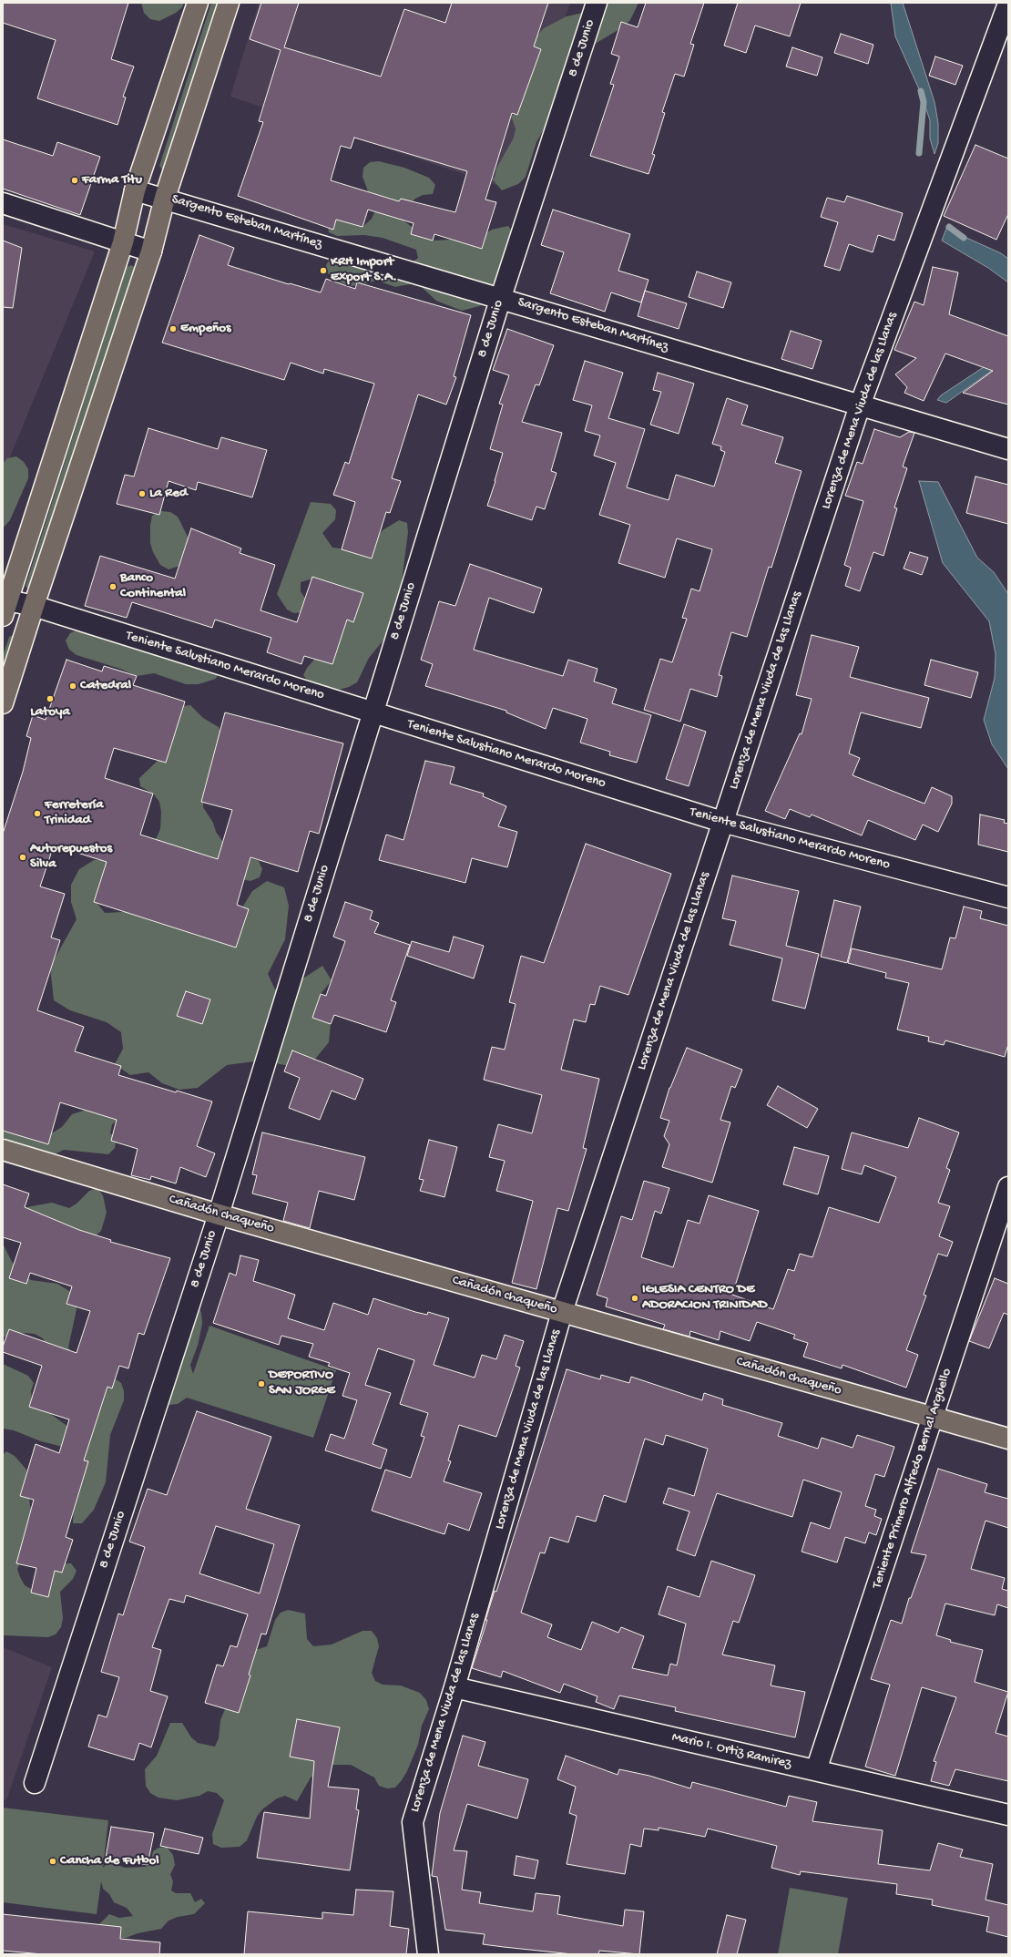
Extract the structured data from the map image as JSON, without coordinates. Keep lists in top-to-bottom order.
{
  "streets": {
    "main road": ["Cañadón chaqueño"],
    "street": [
      "8 de Junio",
      "Sargento Esteban Martínez",
      "Lorenza de Mena Viuda de las Llanas",
      "Teniente Salustiano Merardo Moreno",
      "Teniente Primero Alfredo Bernal Argüello",
      "Mario I. Ortiz Ramirez"
    ]
  },
  "crossings": [
    ["8 de Junio", "Sargento Esteban Martínez"],
    ["8 de Junio", "Teniente Salustiano Merardo Moreno"],
    ["8 de Junio", "Cañadón chaqueño"],
    ["Sargento Esteban Martínez", "Lorenza de Mena Viuda de las Llanas"],
    ["Lorenza de Mena Viuda de las Llanas", "Teniente Salustiano Merardo Moreno"],
    ["Lorenza de Mena Viuda de las Llanas", "Cañadón chaqueño"],
    ["Lorenza de Mena Viuda de las Llanas", "Mario I. Ortiz Ramirez"],
    ["Cañadón chaqueño", "Teniente Primero Alfredo Bernal Argüello"],
    ["Teniente Primero Alfredo Bernal Argüello", "Mario I. Ortiz Ramirez"]
  ],
  "places": [
    "Farma Titu",
    "KRH Import Export S.A.",
    "Empeños",
    "La Red",
    "Banco Continental",
    "Catedral",
    "Latoya",
    "Ferretería Trinidad",
    "Autorepuestos Silva",
    "IGLESIA CENTRO DE ADORACION TRINIDAD",
    "DEPORTIVO SAN JORGE",
    "Cancha de Futbol"
  ]
}
